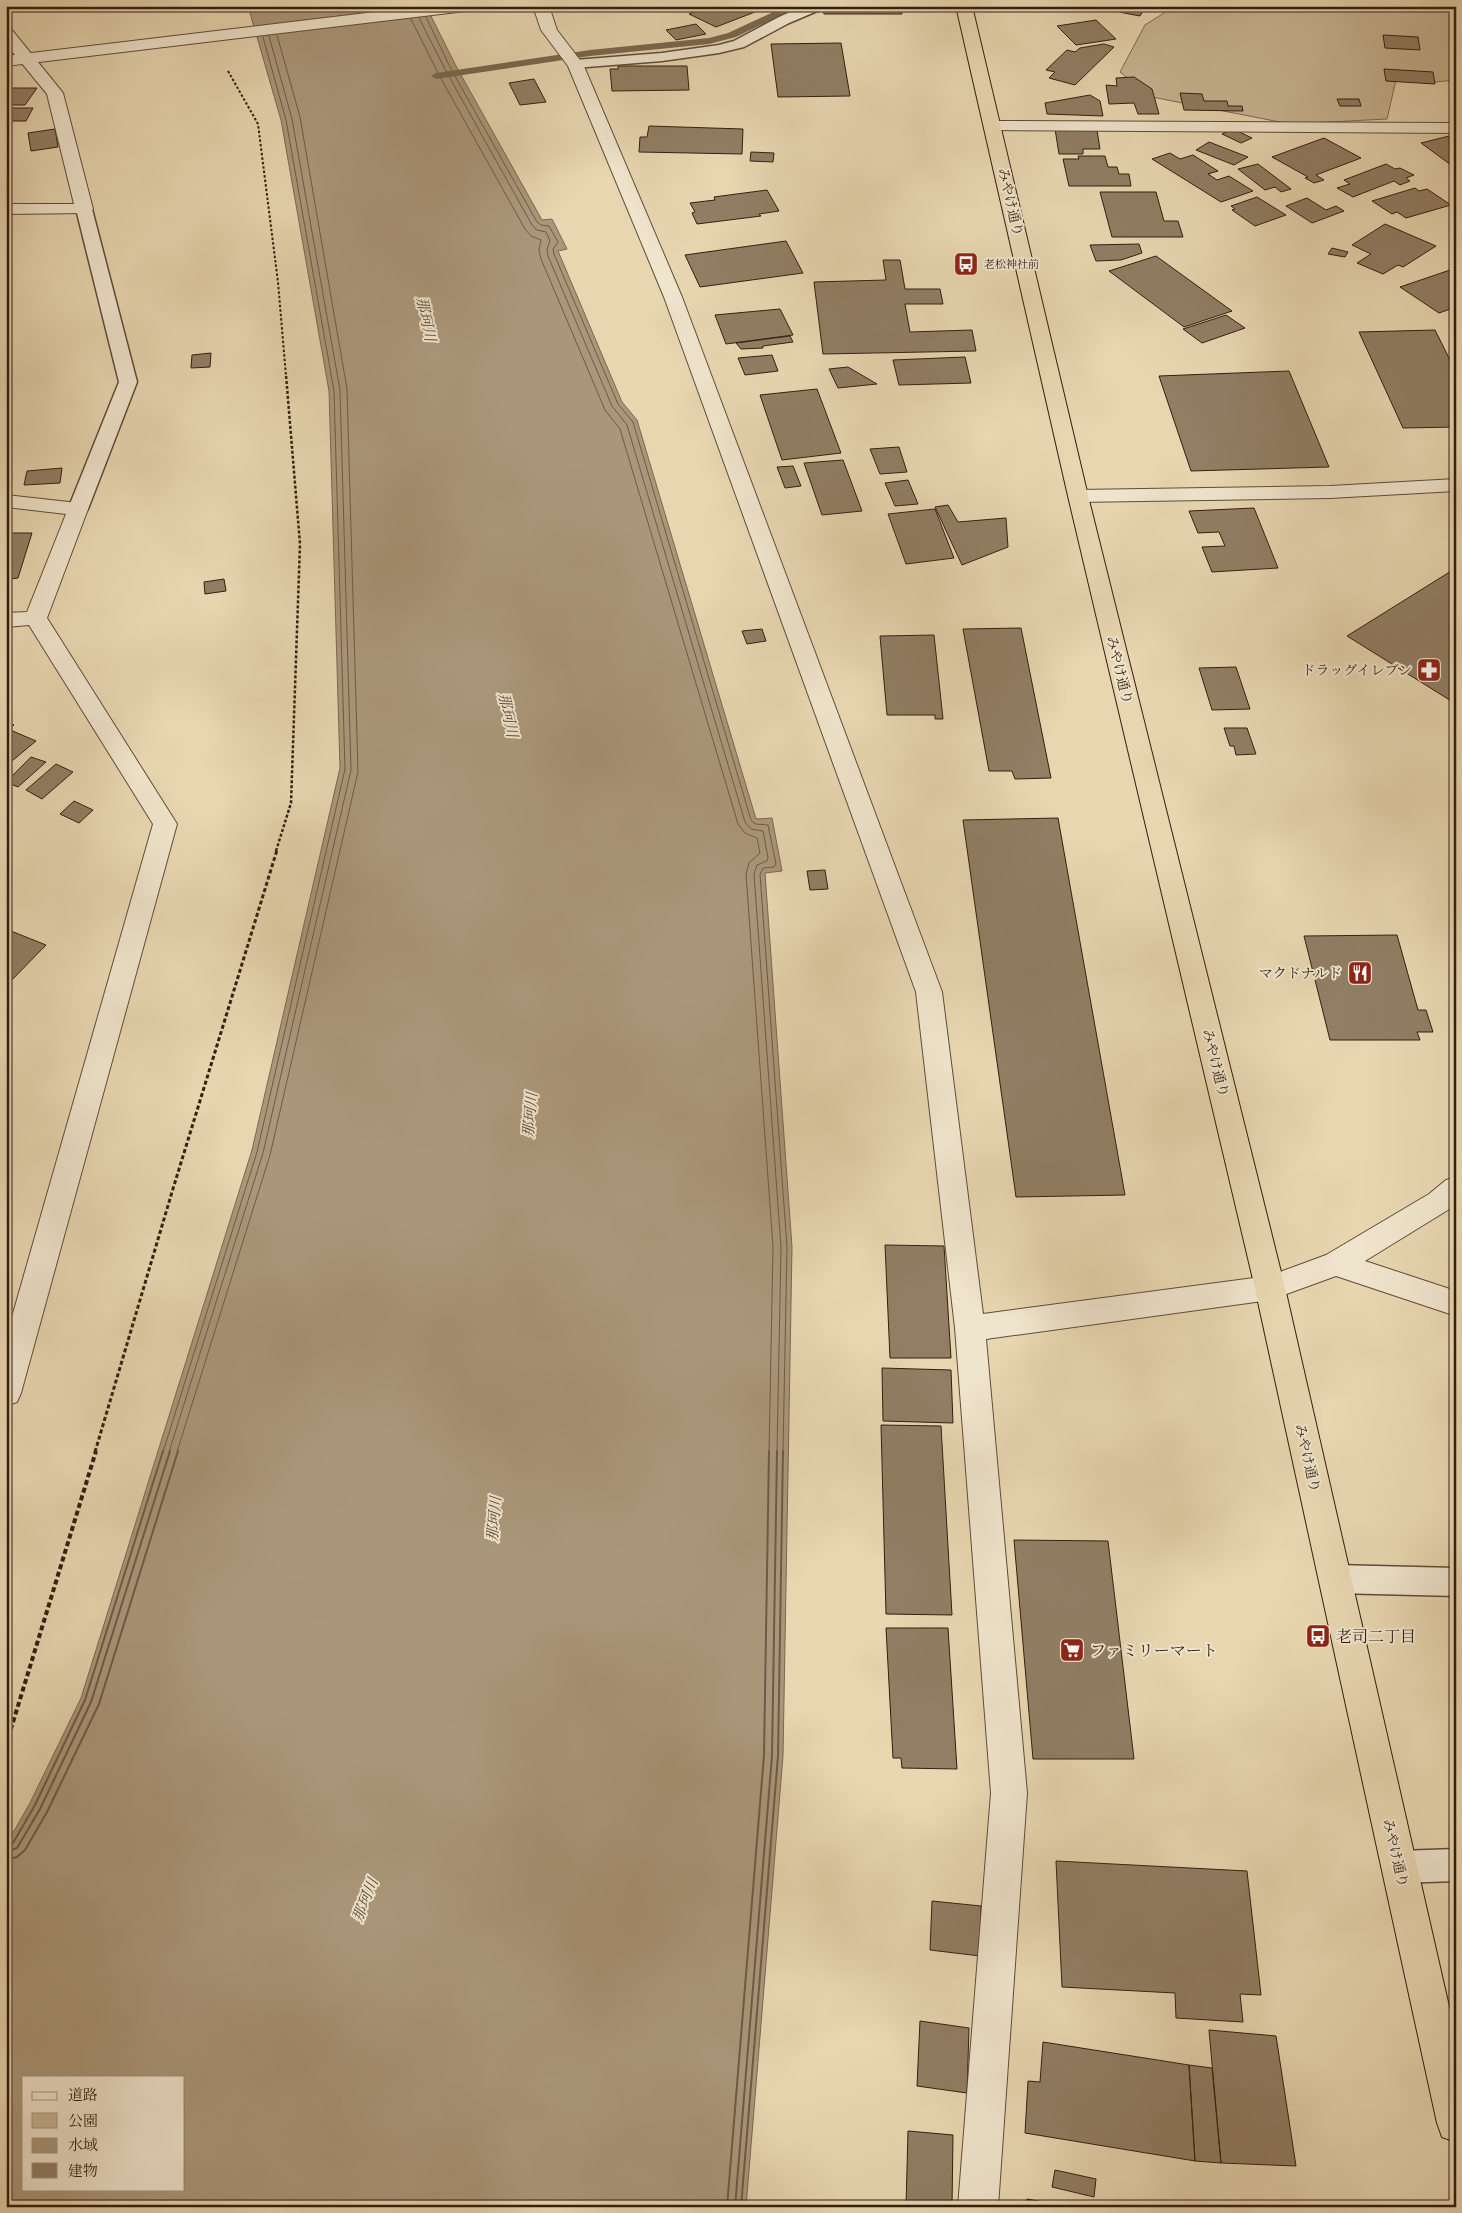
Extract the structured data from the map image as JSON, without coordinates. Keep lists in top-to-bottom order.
{
  "streets": {
    "highway": ["みやけ通り"]
  },
  "water": ["那珂川"],
  "places": {
    "bus stop": ["老松神社前", "老司二丁目"],
    "pharmacy": ["ドラッグイレブン"],
    "restaurant": ["マクドナルド"],
    "supermarket": ["ファミリーマート"]
  },
  "legend": [
    "道路",
    "公園",
    "水域",
    "建物"
  ]
}
